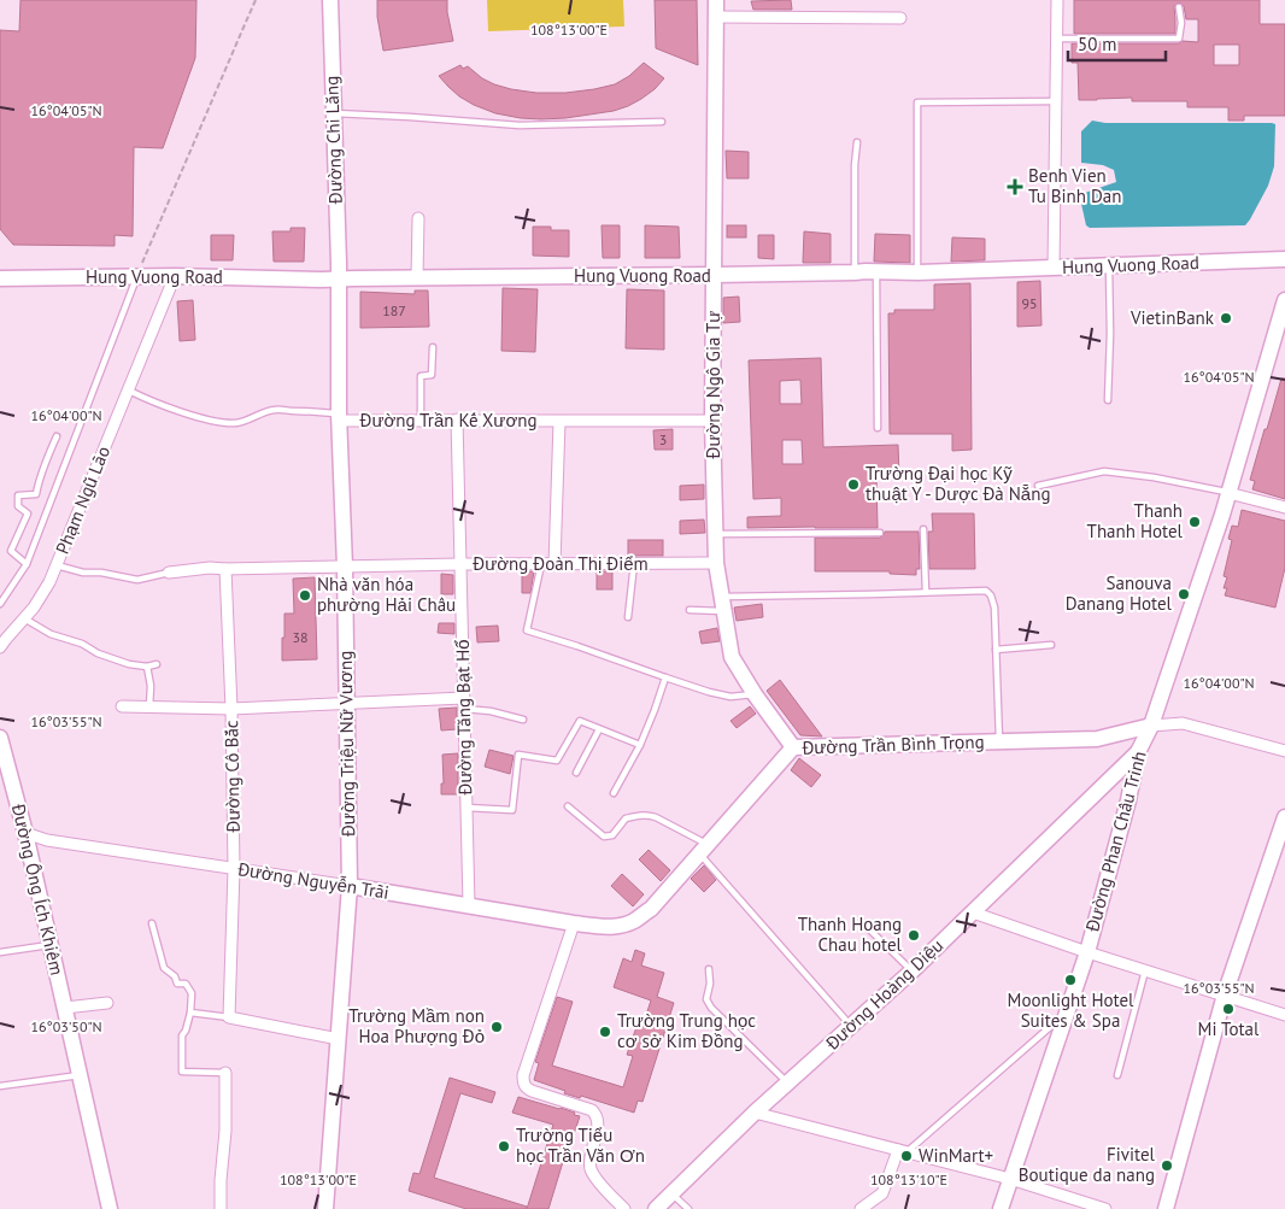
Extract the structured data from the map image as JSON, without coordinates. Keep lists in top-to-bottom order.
{
  "streets": {
    "street": [
      "Đường Chi Lăng",
      "Hung Vuong Road",
      "Đường Ngô Gia Tự",
      "Đường Trần Kế Xương",
      "Phạm Ngũ Lão",
      "Đường Đoàn Thị Điểm",
      "Đường Tăng Bạt Hổ",
      "Đường Triệu Nữ Vương",
      "Đường Trần Bình Trọng",
      "Đường Cô Bắc",
      "Đường Phan Châu Trinh",
      "Đường Nguyễn Trãi",
      "Đường Ông Ích Khiêm",
      "Đường Hoàng Diệu"
    ]
  },
  "crossings": [
    ["Đường Chi Lăng", "Hung Vuong Road"],
    ["Đường Chi Lăng", "Đường Triệu Nữ Vương"],
    ["Hung Vuong Road", "Đường Ngô Gia Tự"],
    ["Hung Vuong Road", "Phạm Ngũ Lão"],
    ["Hung Vuong Road", "Đường Triệu Nữ Vương"],
    ["Đường Ngô Gia Tự", "Đường Trần Kế Xương"],
    ["Đường Ngô Gia Tự", "Đường Đoàn Thị Điểm"],
    ["Đường Ngô Gia Tự", "Đường Trần Bình Trọng"],
    ["Đường Trần Kế Xương", "Đường Đoàn Thị Điểm"],
    ["Đường Trần Kế Xương", "Đường Tăng Bạt Hổ"],
    ["Đường Trần Kế Xương", "Đường Triệu Nữ Vương"],
    ["Đường Đoàn Thị Điểm", "Đường Tăng Bạt Hổ"],
    ["Đường Đoàn Thị Điểm", "Đường Triệu Nữ Vương"],
    ["Đường Đoàn Thị Điểm", "Đường Cô Bắc"],
    ["Đường Tăng Bạt Hổ", "Đường Nguyễn Trãi"],
    ["Đường Triệu Nữ Vương", "Đường Nguyễn Trãi"],
    ["Đường Trần Bình Trọng", "Đường Phan Châu Trinh"],
    ["Đường Trần Bình Trọng", "Đường Nguyễn Trãi"],
    ["Đường Cô Bắc", "Đường Nguyễn Trãi"],
    ["Đường Phan Châu Trinh", "Đường Hoàng Diệu"],
    ["Đường Nguyễn Trãi", "Đường Ông Ích Khiêm"]
  ],
  "places": {
    "health": ["Benh Vien Tu Binh Dan"],
    "other": [
      "VietinBank",
      "Trường Đại học Kỹ thuật Y - Dược Đà Nẵng",
      "Thanh Thanh Hotel",
      "Sanouva Danang Hotel",
      "Nhà văn hóa phường Hải Châu",
      "Thanh Hoang Chau hotel",
      "Moonlight Hotel Suites & Spa",
      "Mi Total",
      "Trường Mầm non Hoa Phượng Đỏ",
      "Trường Trung học cơ sở Kim Đồng",
      "Trường Tiểu học Trần Văn Ơn",
      "WinMart+",
      "Fivitel Boutique da nang"
    ]
  },
  "house_numbers": [
    "95",
    "187",
    "3",
    "38"
  ],
  "scale_bar": "50 m",
  "coordinates": [
    "108°13'00\"E",
    "16°04'05\"N",
    "16°04'00\"N",
    "16°03'55\"N",
    "16°03'50\"N",
    "108°13'10\"E"
  ]
}
